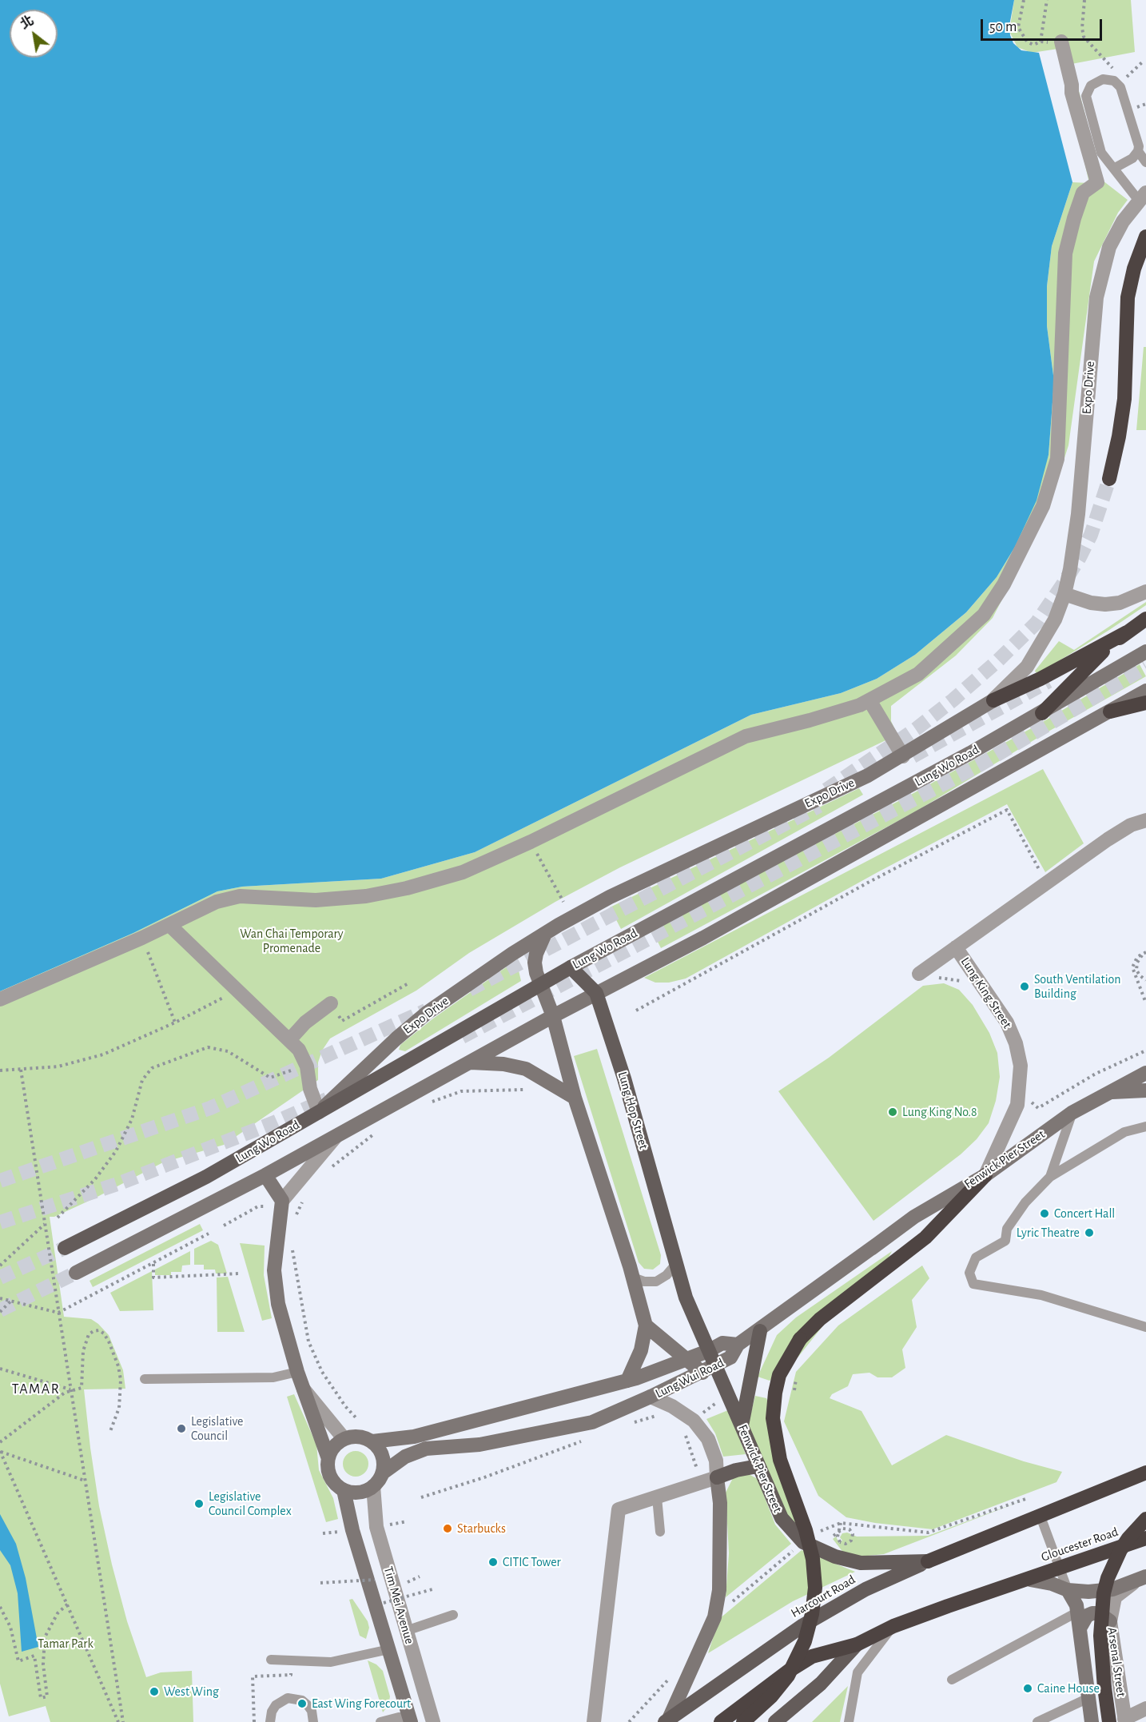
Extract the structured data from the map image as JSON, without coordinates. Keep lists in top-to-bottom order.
{
  "streets": {
    "highway": ["Gloucester Road", "Harcourt Road"],
    "main road": [
      "Expo Drive",
      "Lung Wo Road",
      "Lung Hop Street",
      "Fenwick Pier Street",
      "Lung Wui Road",
      "Tim Mei Avenue"
    ],
    "street": ["Lung King Street", "Arsenal Street"]
  },
  "crossings": [
    ["Expo Drive", "Lung Wo Road"],
    ["Lung Wo Road", "Lung Hop Street"],
    ["Lung King Street", "Fenwick Pier Street"],
    ["Lung Hop Street", "Fenwick Pier Street"],
    ["Lung Hop Street", "Lung Wui Road"],
    ["Fenwick Pier Street", "Lung Wui Road"],
    ["Fenwick Pier Street", "Harcourt Road"],
    ["Lung Wui Road", "Tim Mei Avenue"],
    ["Gloucester Road", "Arsenal Street"]
  ],
  "districts": ["TAMAR"],
  "parks": ["Wan Chai Temporary Promenade", "Tamar Park"],
  "places": [
    "South Ventilation Building",
    "Lung King No.8",
    "Concert Hall",
    "Lyric Theatre",
    "Legislative Council",
    "Legislative Council Complex",
    "Starbucks",
    "CITIC Tower",
    "Caine House",
    "West Wing",
    "East Wing Forecourt"
  ],
  "scale_bar": "50 m",
  "north": "top left"
}
